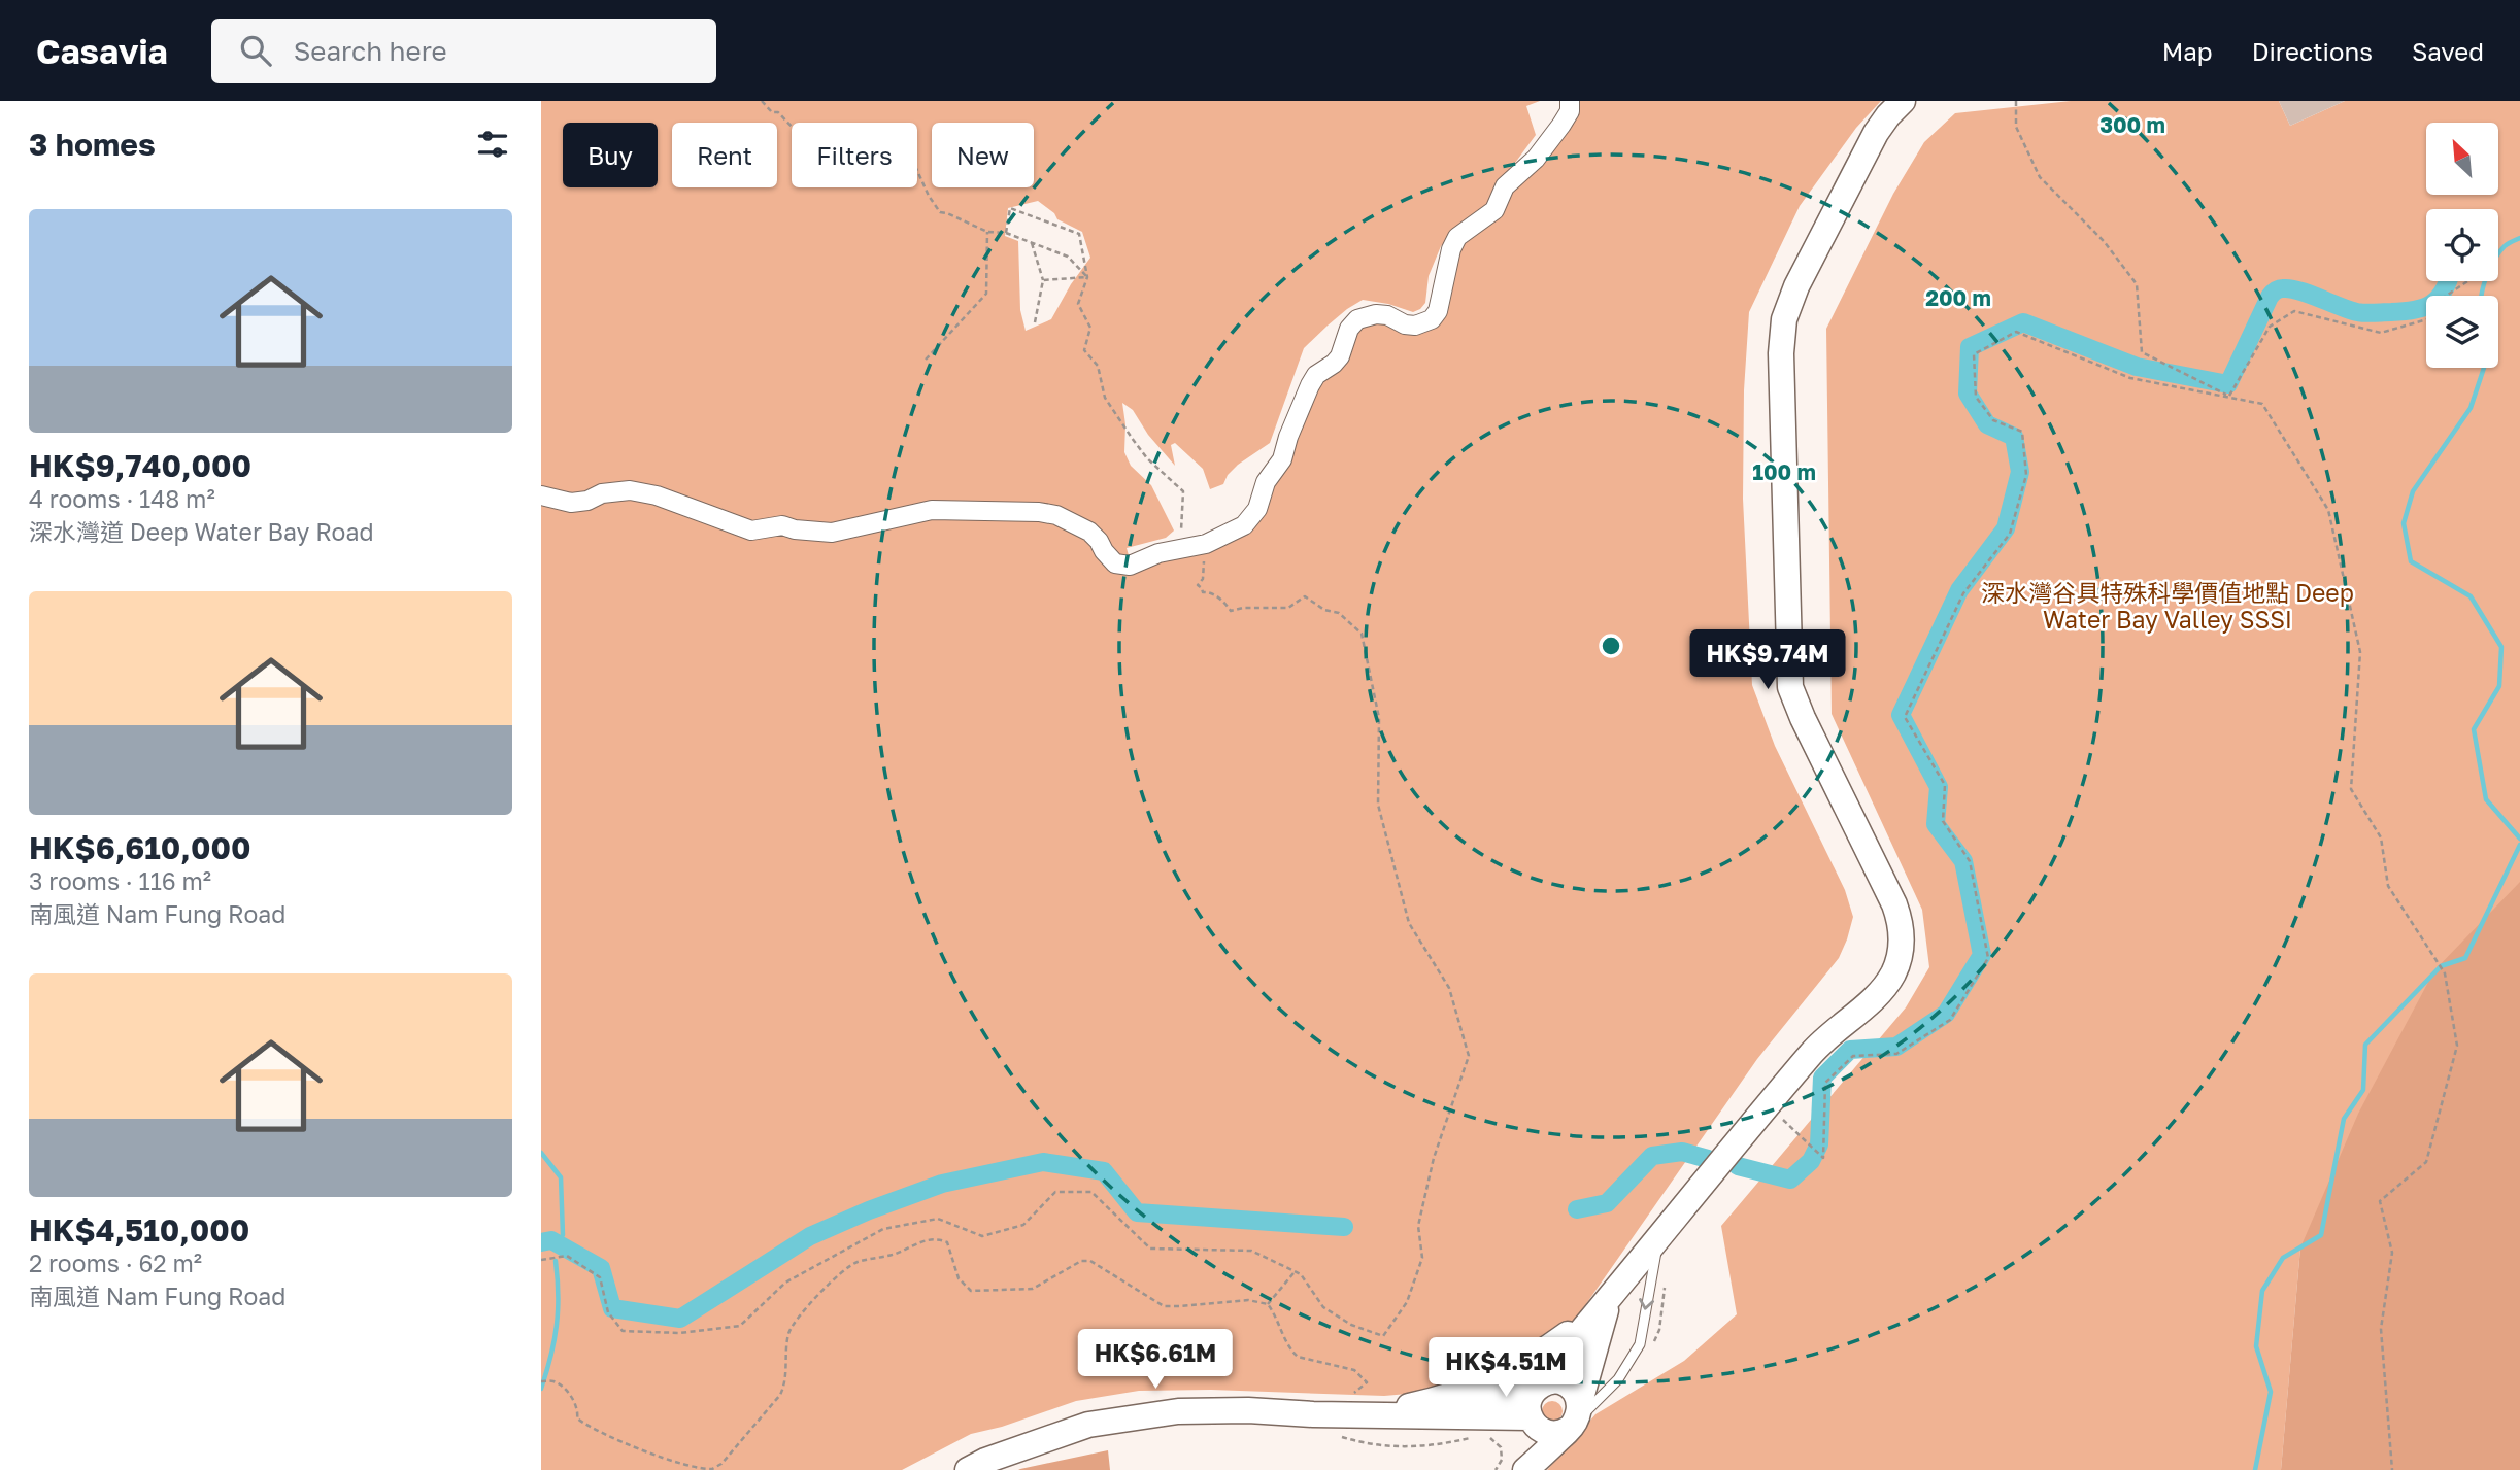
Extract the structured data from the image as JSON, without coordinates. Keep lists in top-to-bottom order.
{
  "parks": ["深水灣谷具特殊科學價值地點 Deep Water Bay Valley SSSI"],
  "north": "top left",
  "page": {
    "header": "Casavia",
    "search": "Search here",
    "nav": ["Map", "Directions", "Saved"],
    "heading": "3 homes",
    "chip": [
      "Buy",
      "Rent",
      "Filters",
      "New"
    ],
    "list": [
      {
        "name": "HK$9,740,000",
        "note": "4 rooms · 148 m² · 深水灣道 Deep Water Bay Road"
      },
      {
        "name": "HK$6,610,000",
        "note": "3 rooms · 116 m² · 南風道 Nam Fung Road"
      },
      {
        "name": "HK$4,510,000",
        "note": "2 rooms · 62 m² · 南風道 Nam Fung Road"
      }
    ],
    "price": ["HK$9.74M", "HK$6.61M", "HK$4.51M"]
  },
  "rings": ["300 m", "200 m", "100 m"]
}
